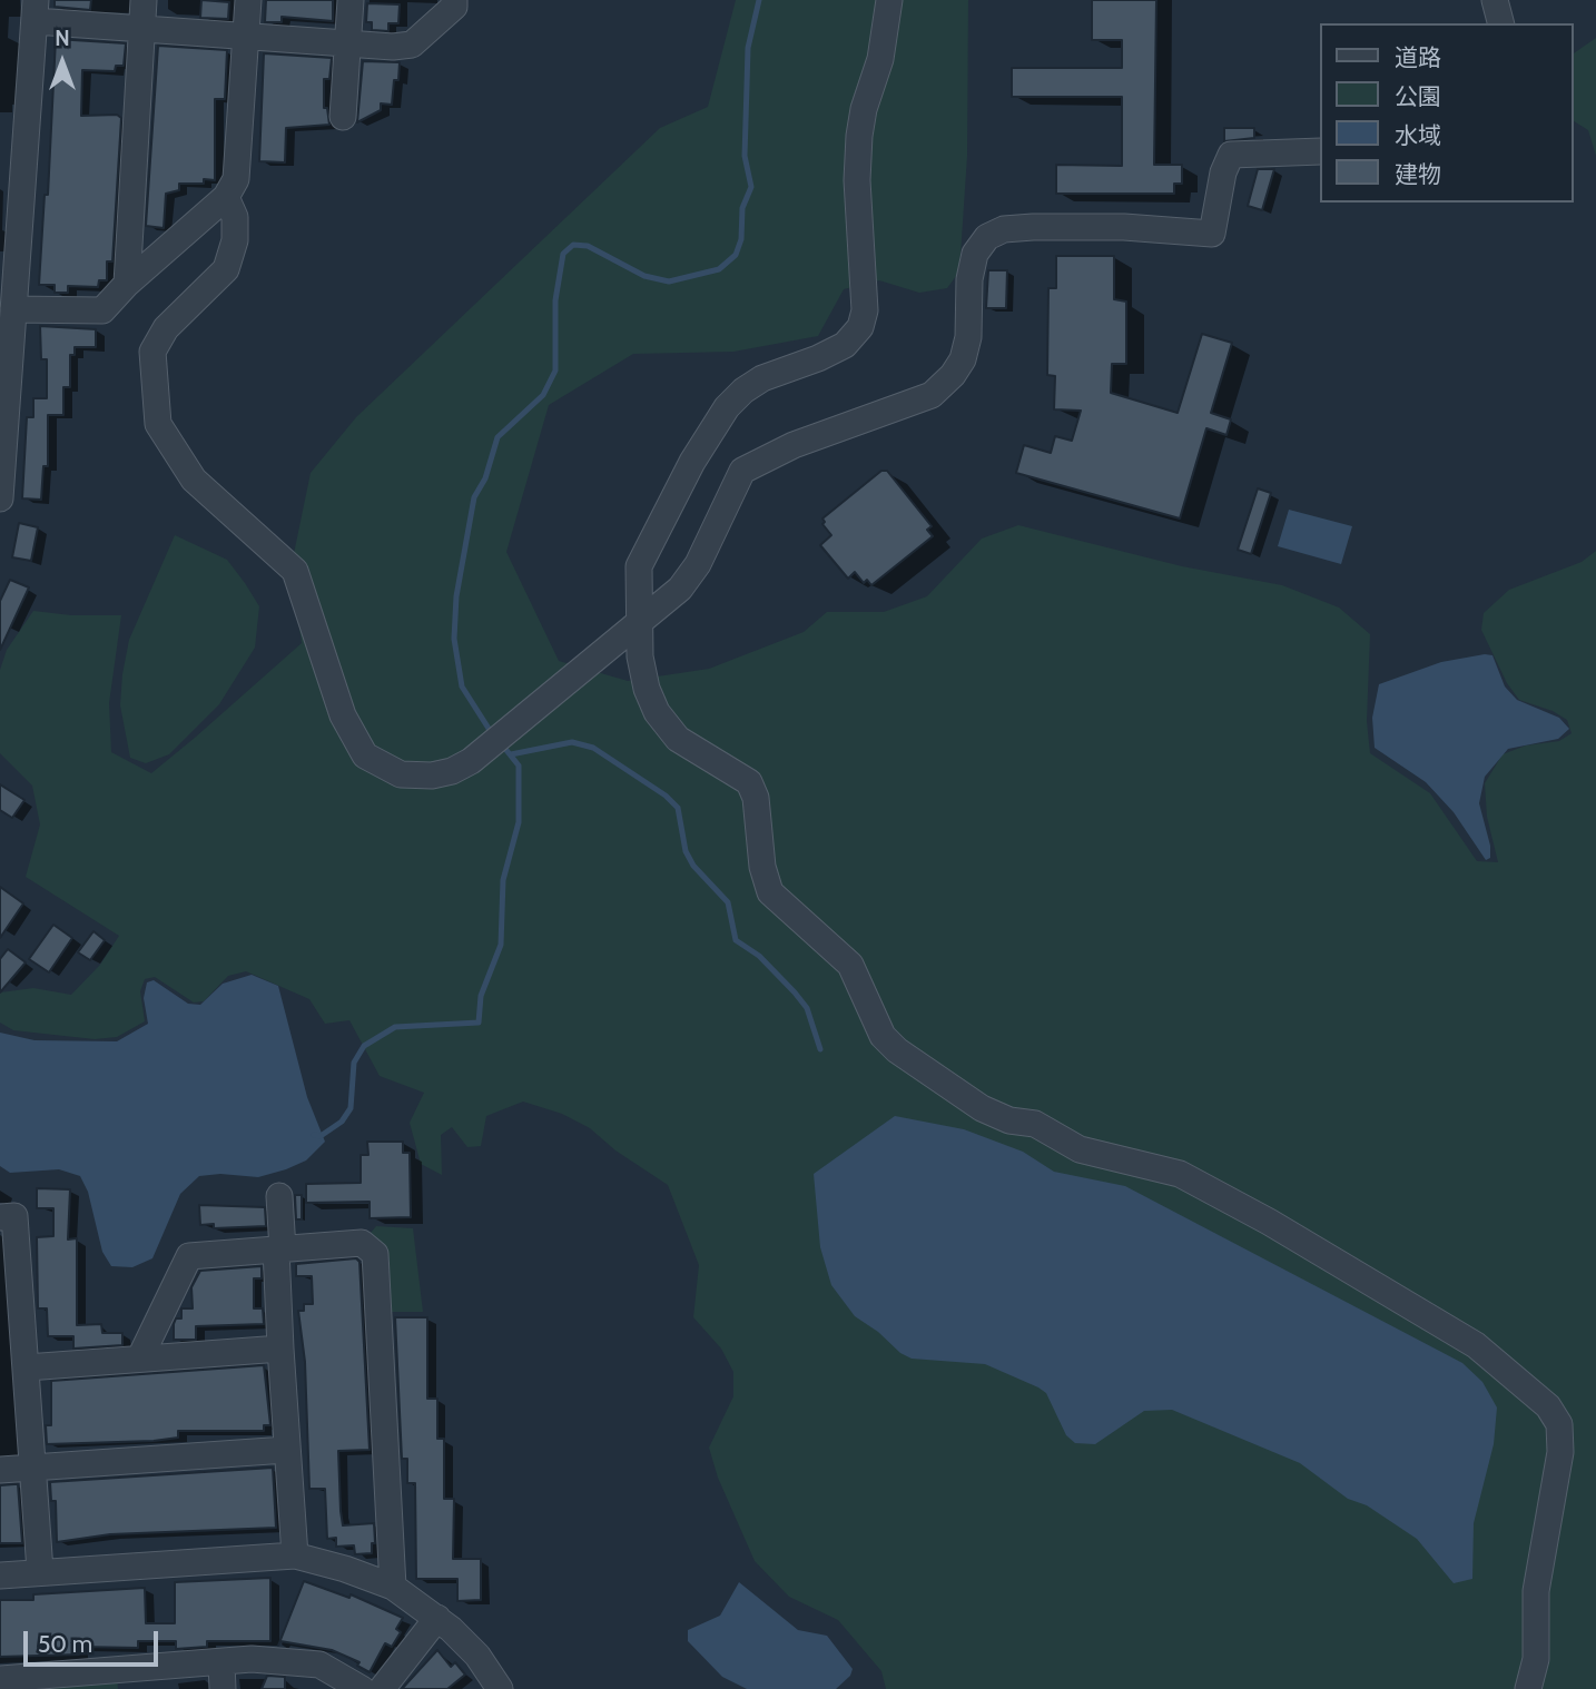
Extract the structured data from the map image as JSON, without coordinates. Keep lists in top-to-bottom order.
{
  "legend": [
    "道路",
    "公園",
    "水域",
    "建物"
  ],
  "scale_bar": "50 m",
  "north": "top"
}
